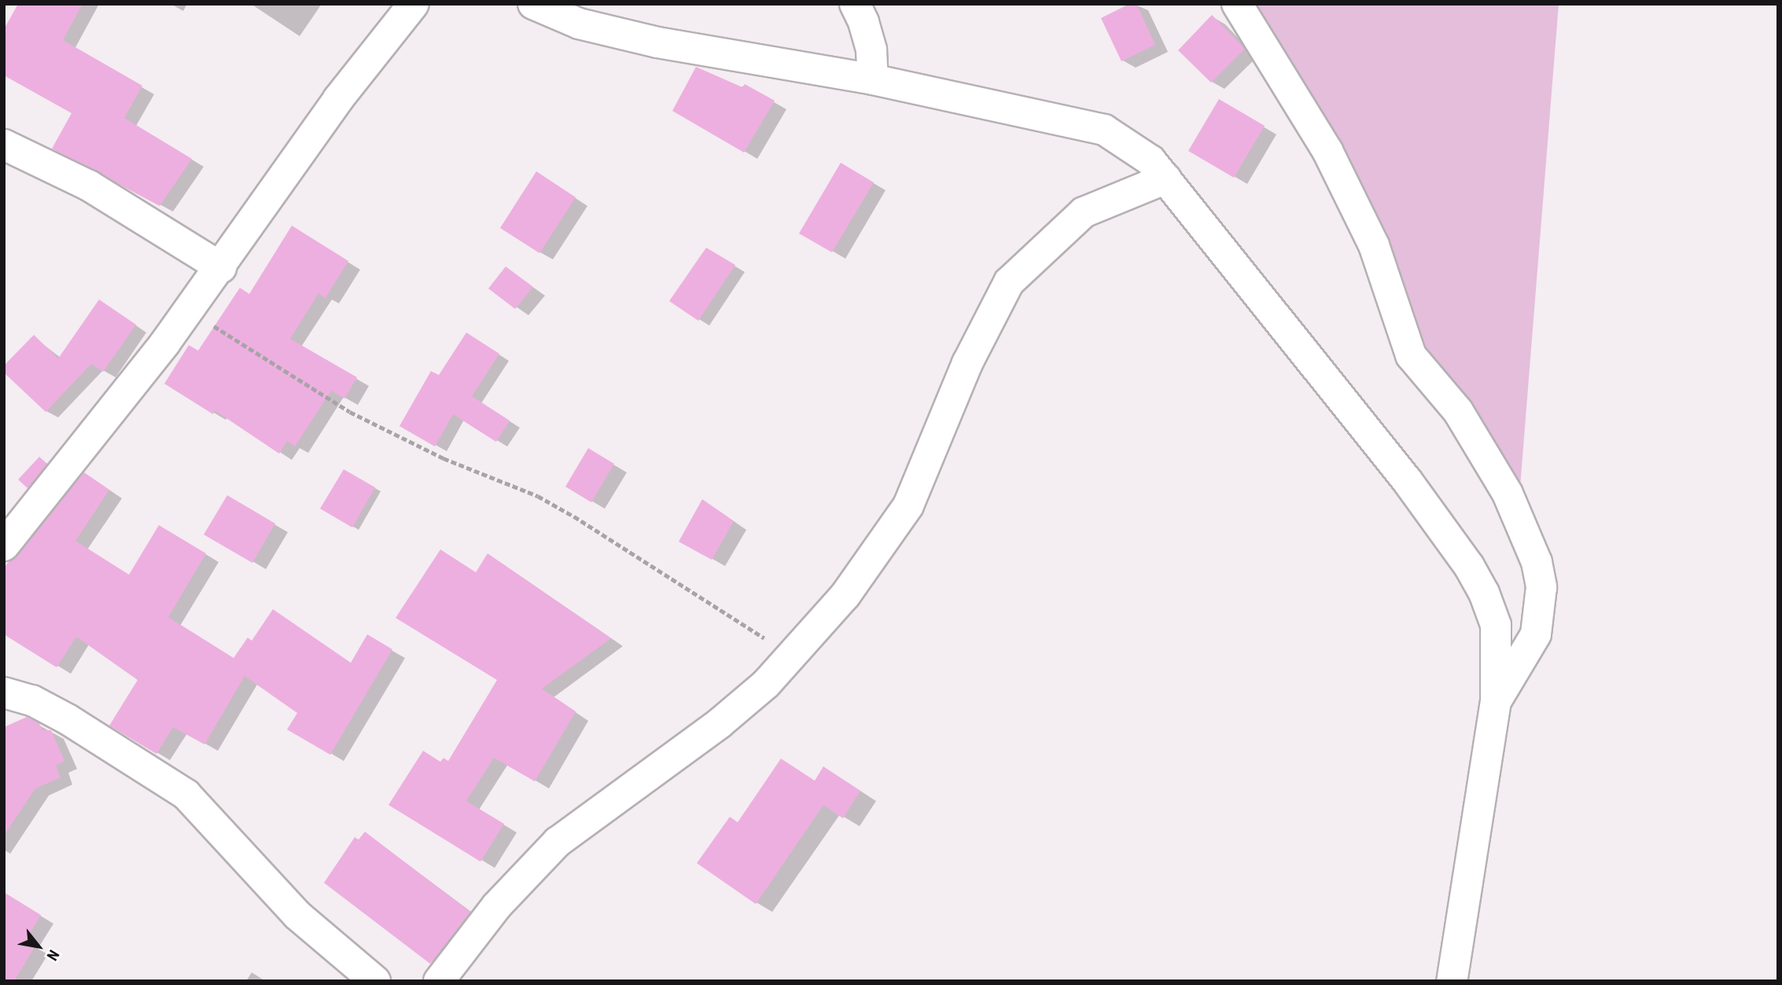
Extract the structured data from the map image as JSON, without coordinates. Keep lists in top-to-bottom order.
{
  "north": "bottom right"
}
